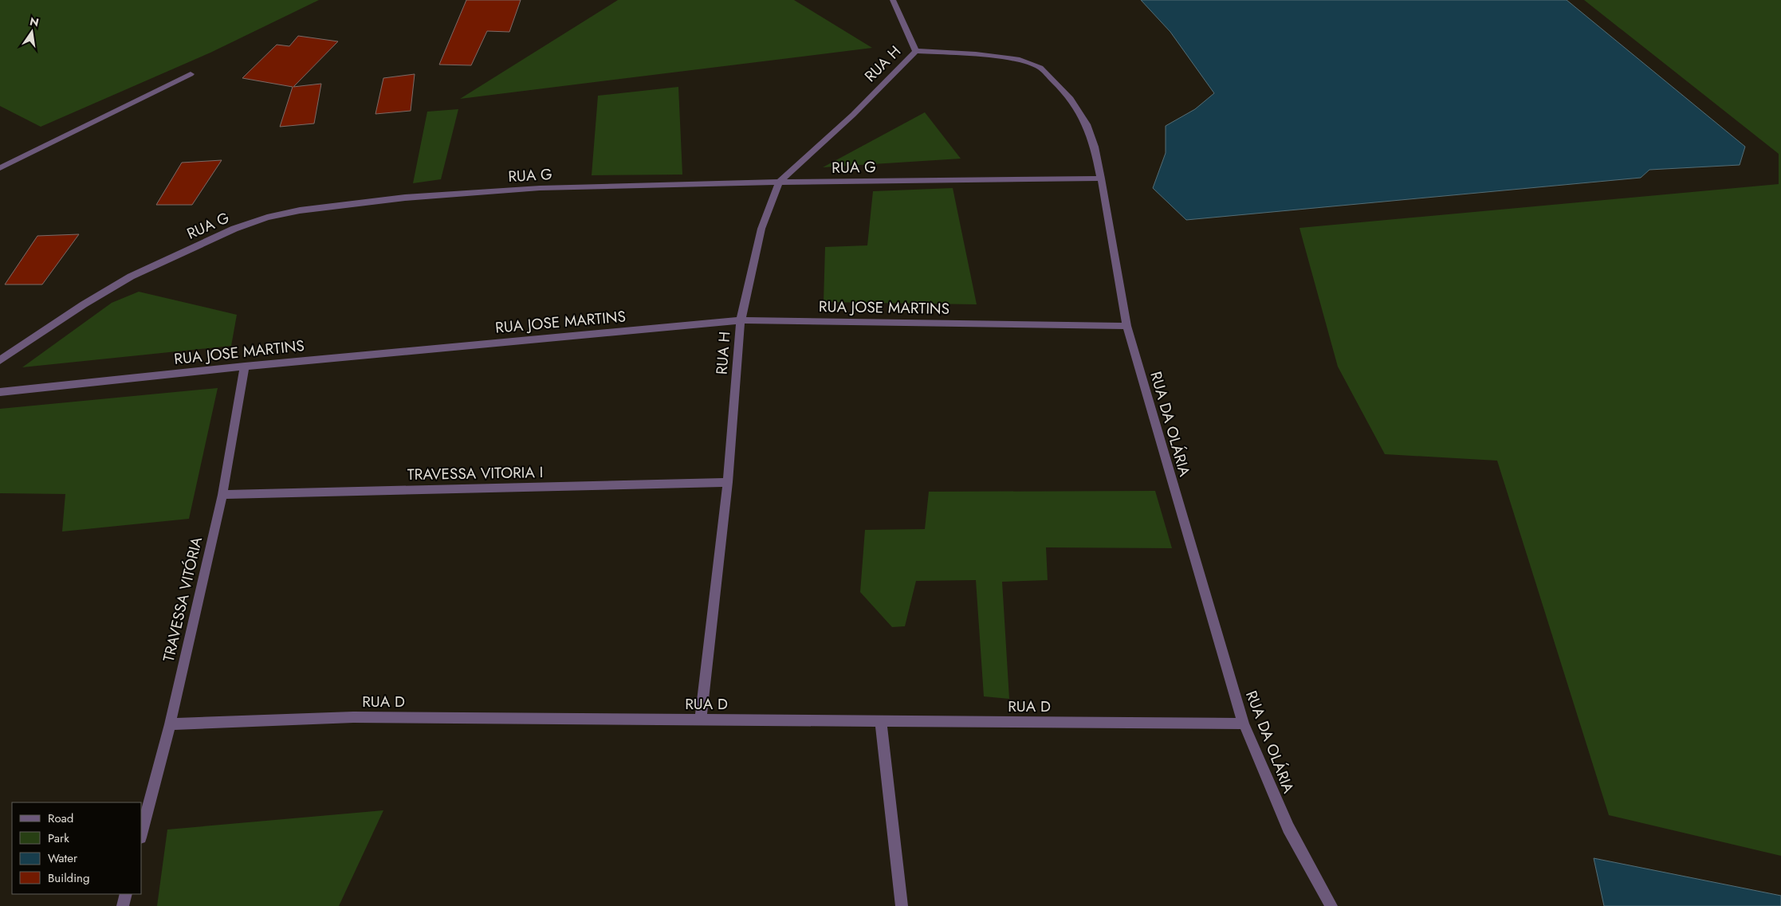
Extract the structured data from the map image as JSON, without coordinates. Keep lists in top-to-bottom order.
{
  "streets": {
    "street": [
      "RUA H",
      "RUA G",
      "RUA JOSE MARTINS",
      "RUA DA OLÁRIA",
      "TRAVESSA VITORIA I",
      "TRAVESSA VITÓRIA",
      "RUA D"
    ]
  },
  "crossings": [
    ["RUA H", "RUA G"],
    ["RUA H", "RUA JOSE MARTINS"],
    ["RUA H", "RUA DA OLÁRIA"],
    ["RUA H", "TRAVESSA VITORIA I"],
    ["RUA H", "RUA D"],
    ["RUA G", "RUA DA OLÁRIA"],
    ["RUA JOSE MARTINS", "RUA DA OLÁRIA"],
    ["RUA JOSE MARTINS", "TRAVESSA VITÓRIA"],
    ["RUA DA OLÁRIA", "RUA D"],
    ["TRAVESSA VITORIA I", "TRAVESSA VITÓRIA"],
    ["TRAVESSA VITÓRIA", "RUA D"]
  ],
  "legend": [
    "Road",
    "Park",
    "Water",
    "Building"
  ],
  "north": "top"
}
